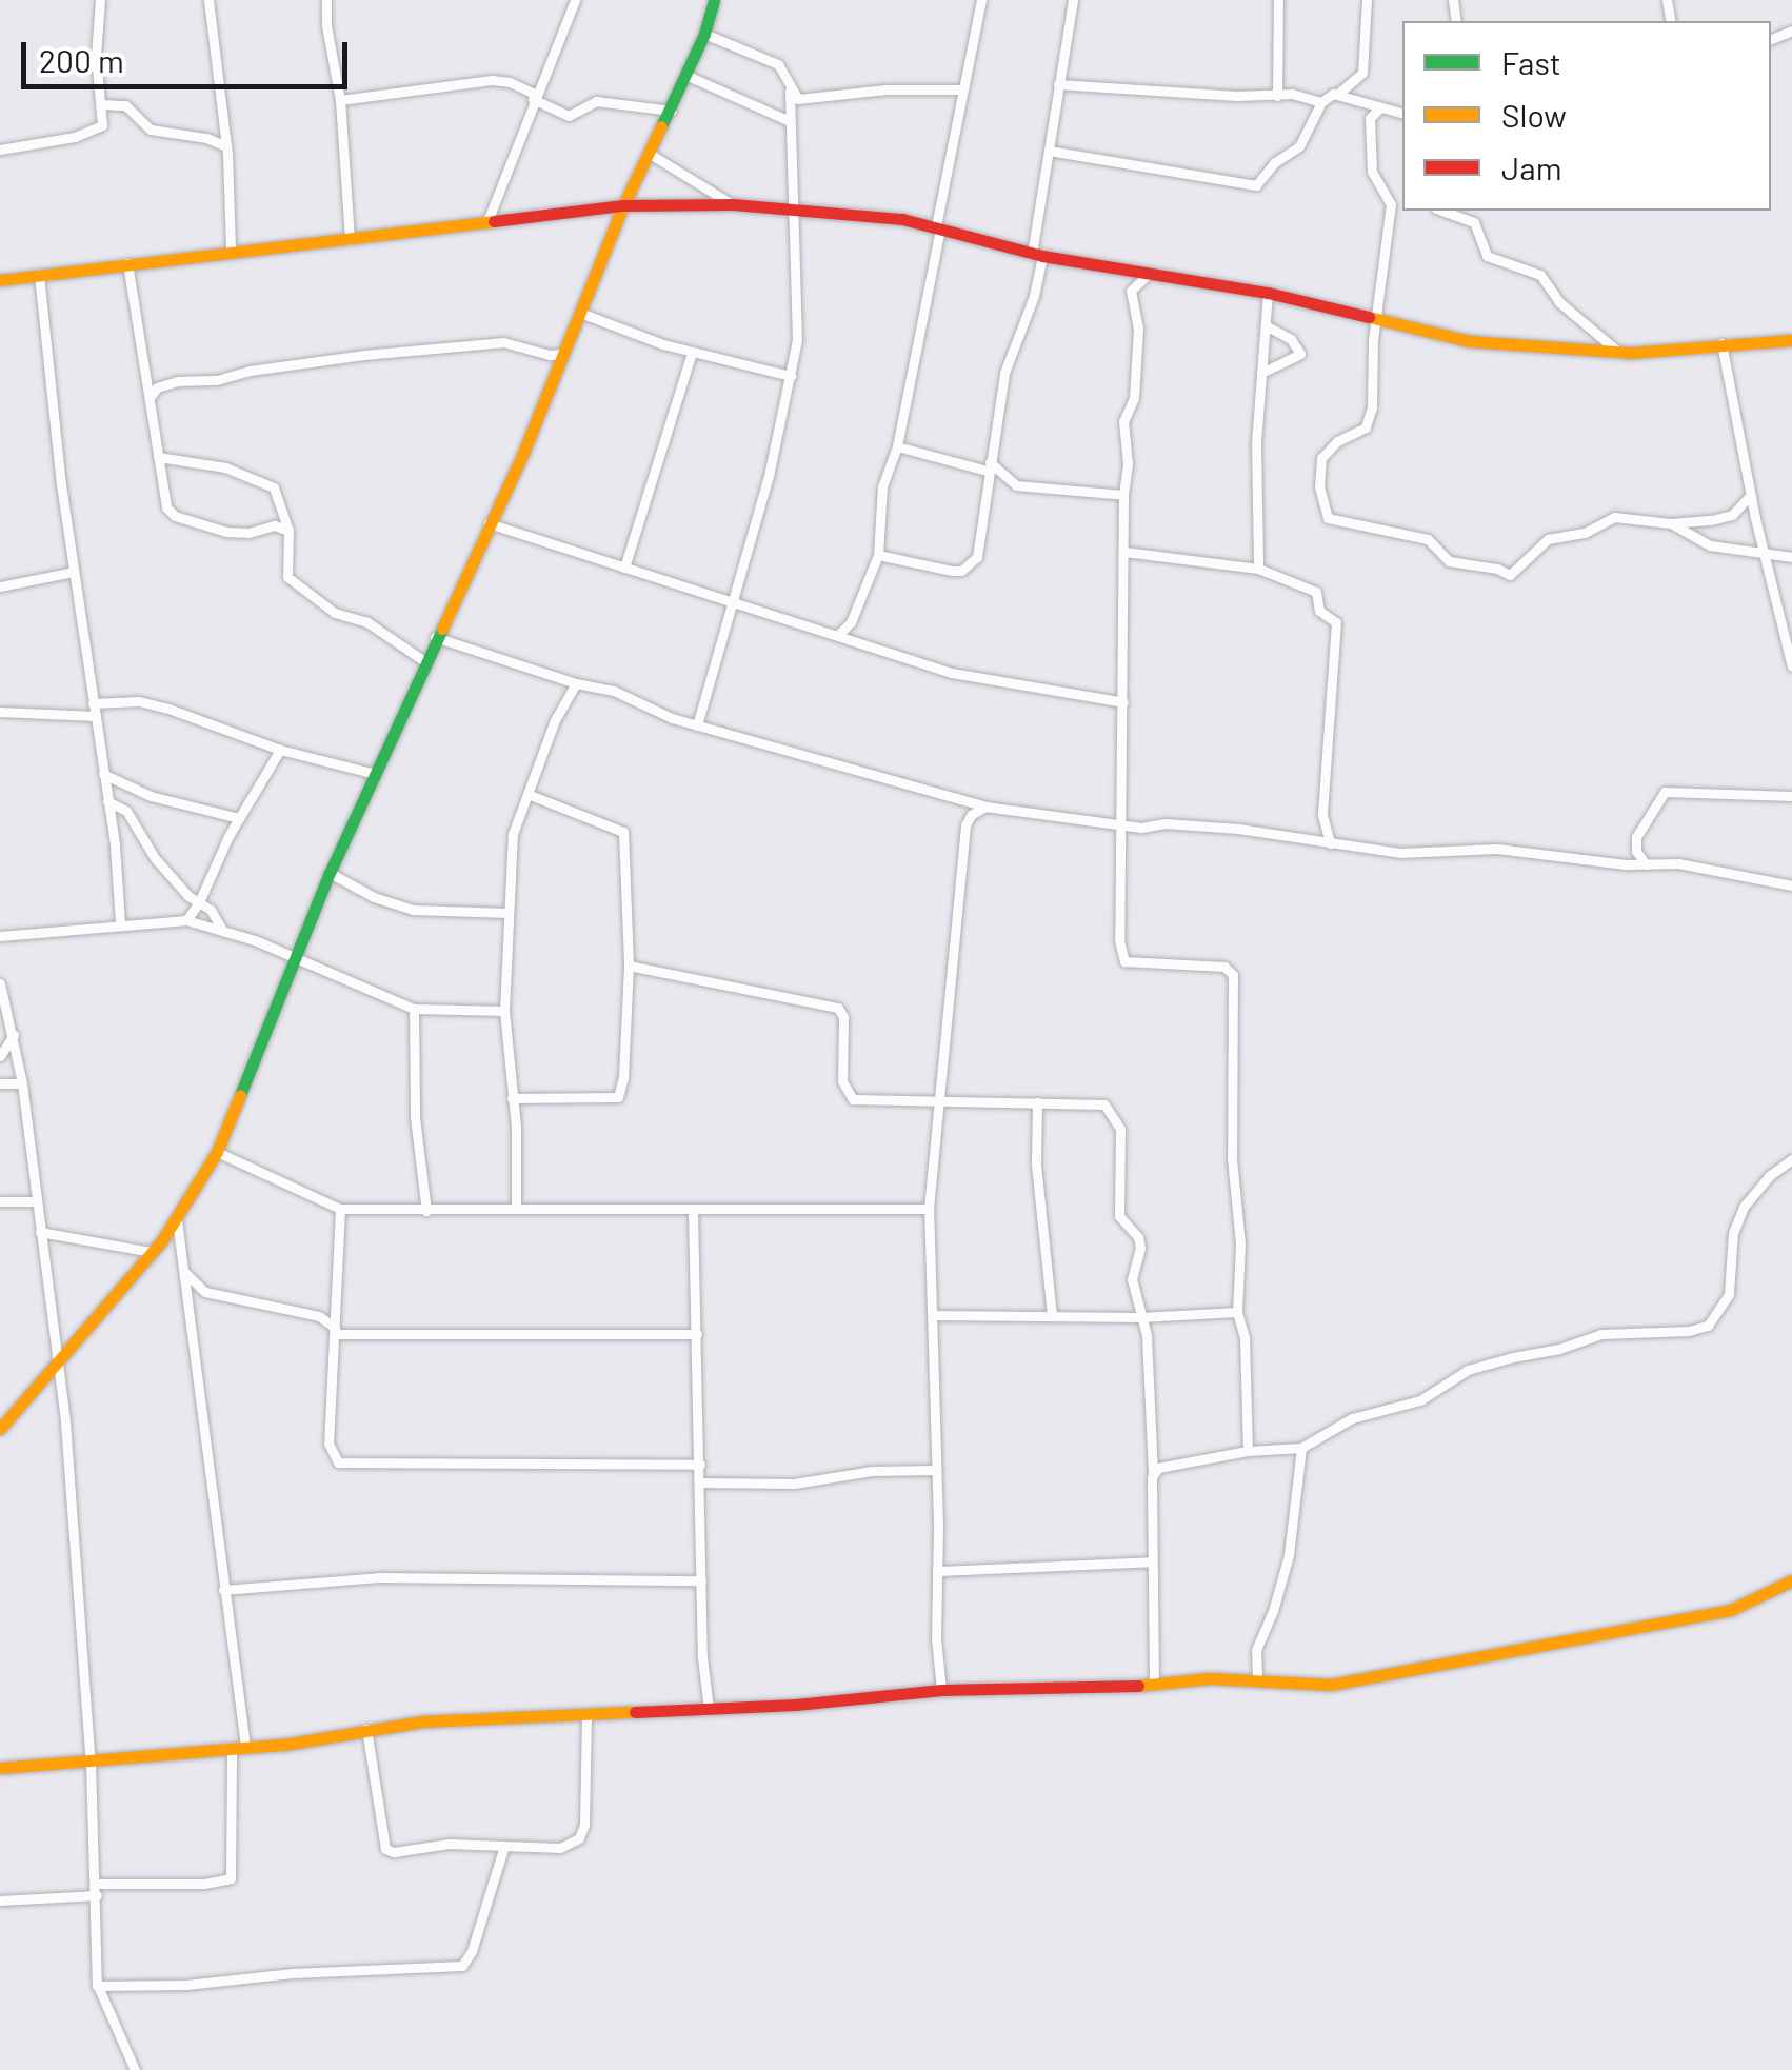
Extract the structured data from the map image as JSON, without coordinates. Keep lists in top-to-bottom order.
{
  "legend": ["Fast", "Slow", "Jam"],
  "scale_bar": "200 m"
}
